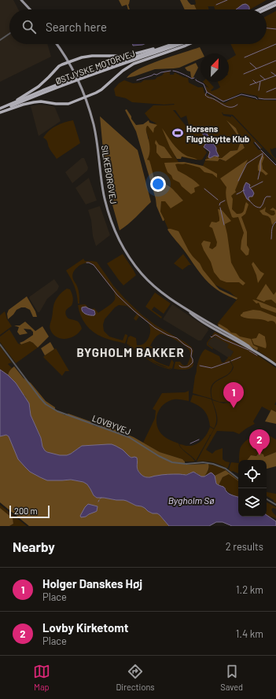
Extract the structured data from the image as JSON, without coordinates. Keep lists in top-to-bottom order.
{
  "streets": {
    "highway": ["ØSTJYSKE MOTORVEJ"],
    "main road": ["SILKEBORGVEJ"],
    "street": ["LOVBYVEJ"]
  },
  "districts": ["BYGHOLM BAKKER"],
  "water": ["Bygholm Sø"],
  "places": {
    "sports": ["Horsens Flugtskytte Klub"]
  },
  "scale_bar": "200 m",
  "north": "top right",
  "page": {
    "search": "Search here",
    "pins": ["1", "2"],
    "scale": "200 m",
    "heading": ["Nearby", "2 results"],
    "list": [
      {
        "mark": "1",
        "name": "Holger Danskes Høj",
        "note": "Place",
        "value": "1.2 km"
      },
      {
        "mark": "2",
        "name": "Lovby Kirketomt",
        "note": "Place",
        "value": "1.4 km"
      }
    ],
    "nav": ["Map", "Directions", "Saved"]
  }
}
